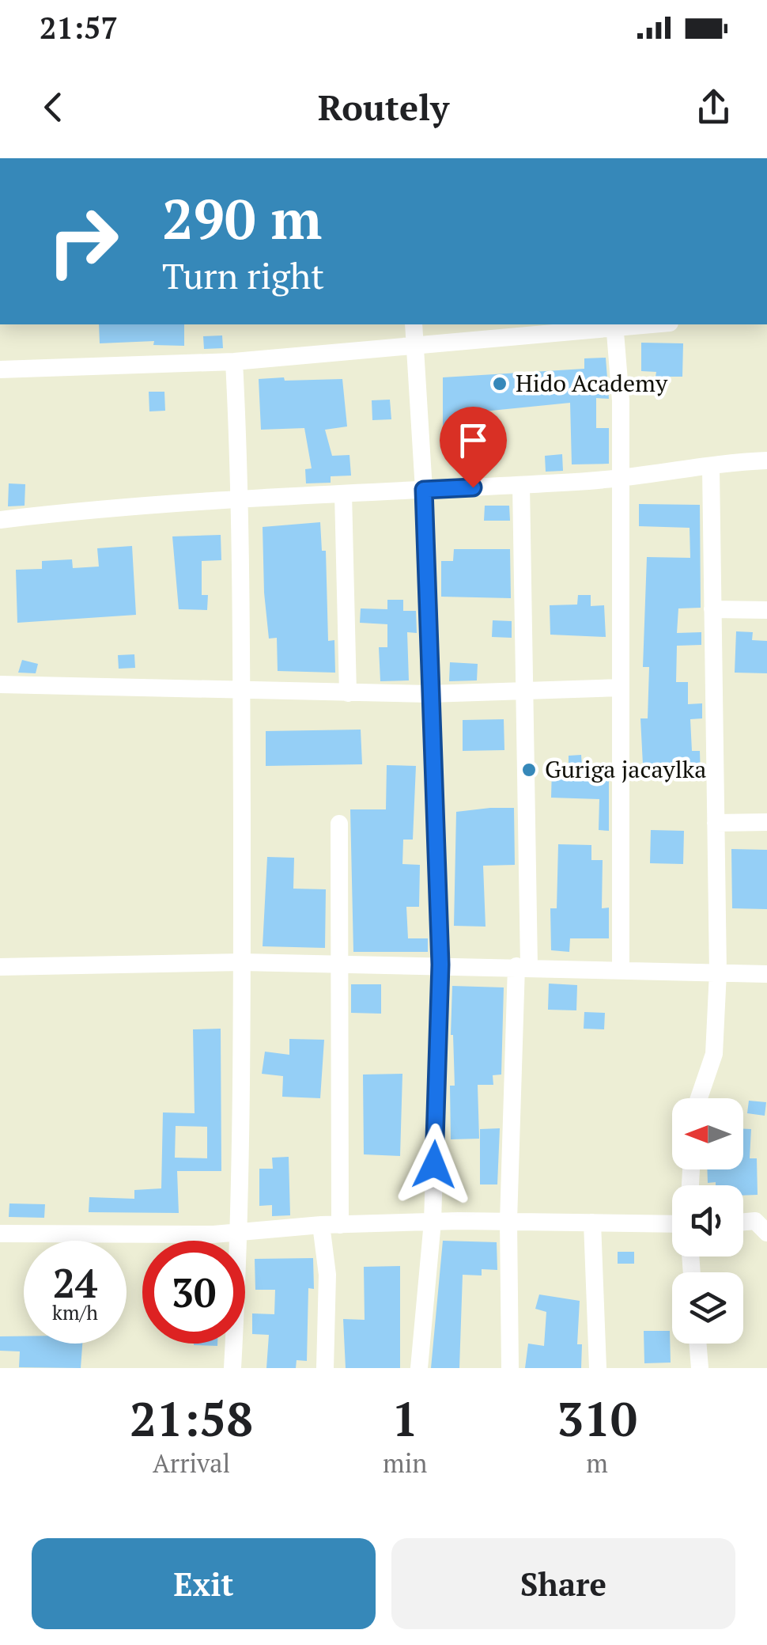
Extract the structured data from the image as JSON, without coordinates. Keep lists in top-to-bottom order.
{
  "places": ["Hido Academy", "Guriga jacaylka"],
  "north": "left",
  "page": {
    "status": "21:57",
    "header": "Routely",
    "turn": ["290 m", "Turn right"],
    "speed": "24 km/h",
    "limit": "30",
    "eta": [
      "21:58",
      "Arrival",
      "1",
      "min",
      "310",
      "m"
    ],
    "buttons": ["Exit", "Share"]
  }
}
